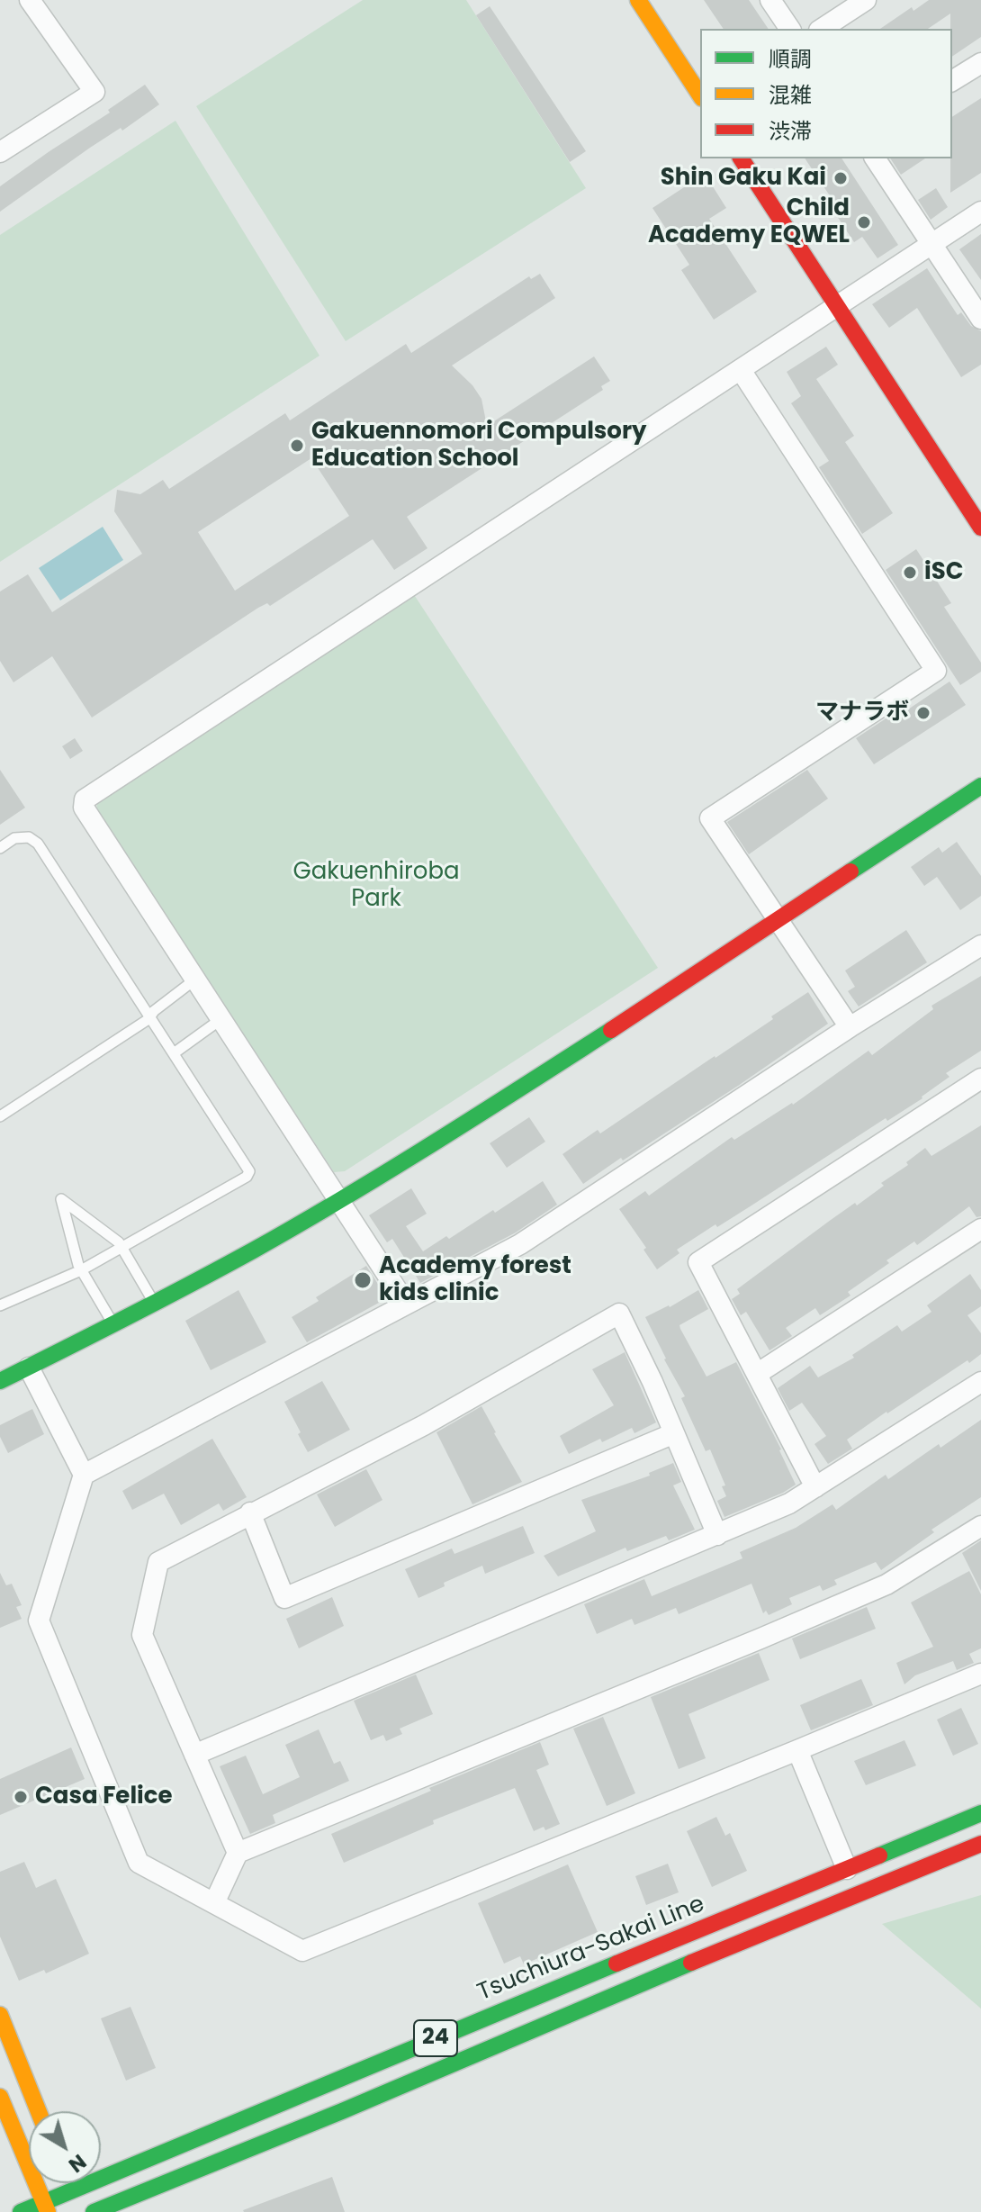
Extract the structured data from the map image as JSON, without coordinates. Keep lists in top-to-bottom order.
{
  "streets": {
    "main road": ["Tsuchiura-Sakai Line", "24"]
  },
  "parks": ["Gakuenhiroba Park"],
  "places": [
    "Shin Gaku Kai",
    "Child Academy EQWEL",
    "Gakuennomori Compulsory Education School",
    "iSC",
    "マナラボ",
    "Academy forest kids clinic",
    "Casa Felice"
  ],
  "legend": ["順調", "混雑", "渋滞"],
  "north": "bottom right"
}
